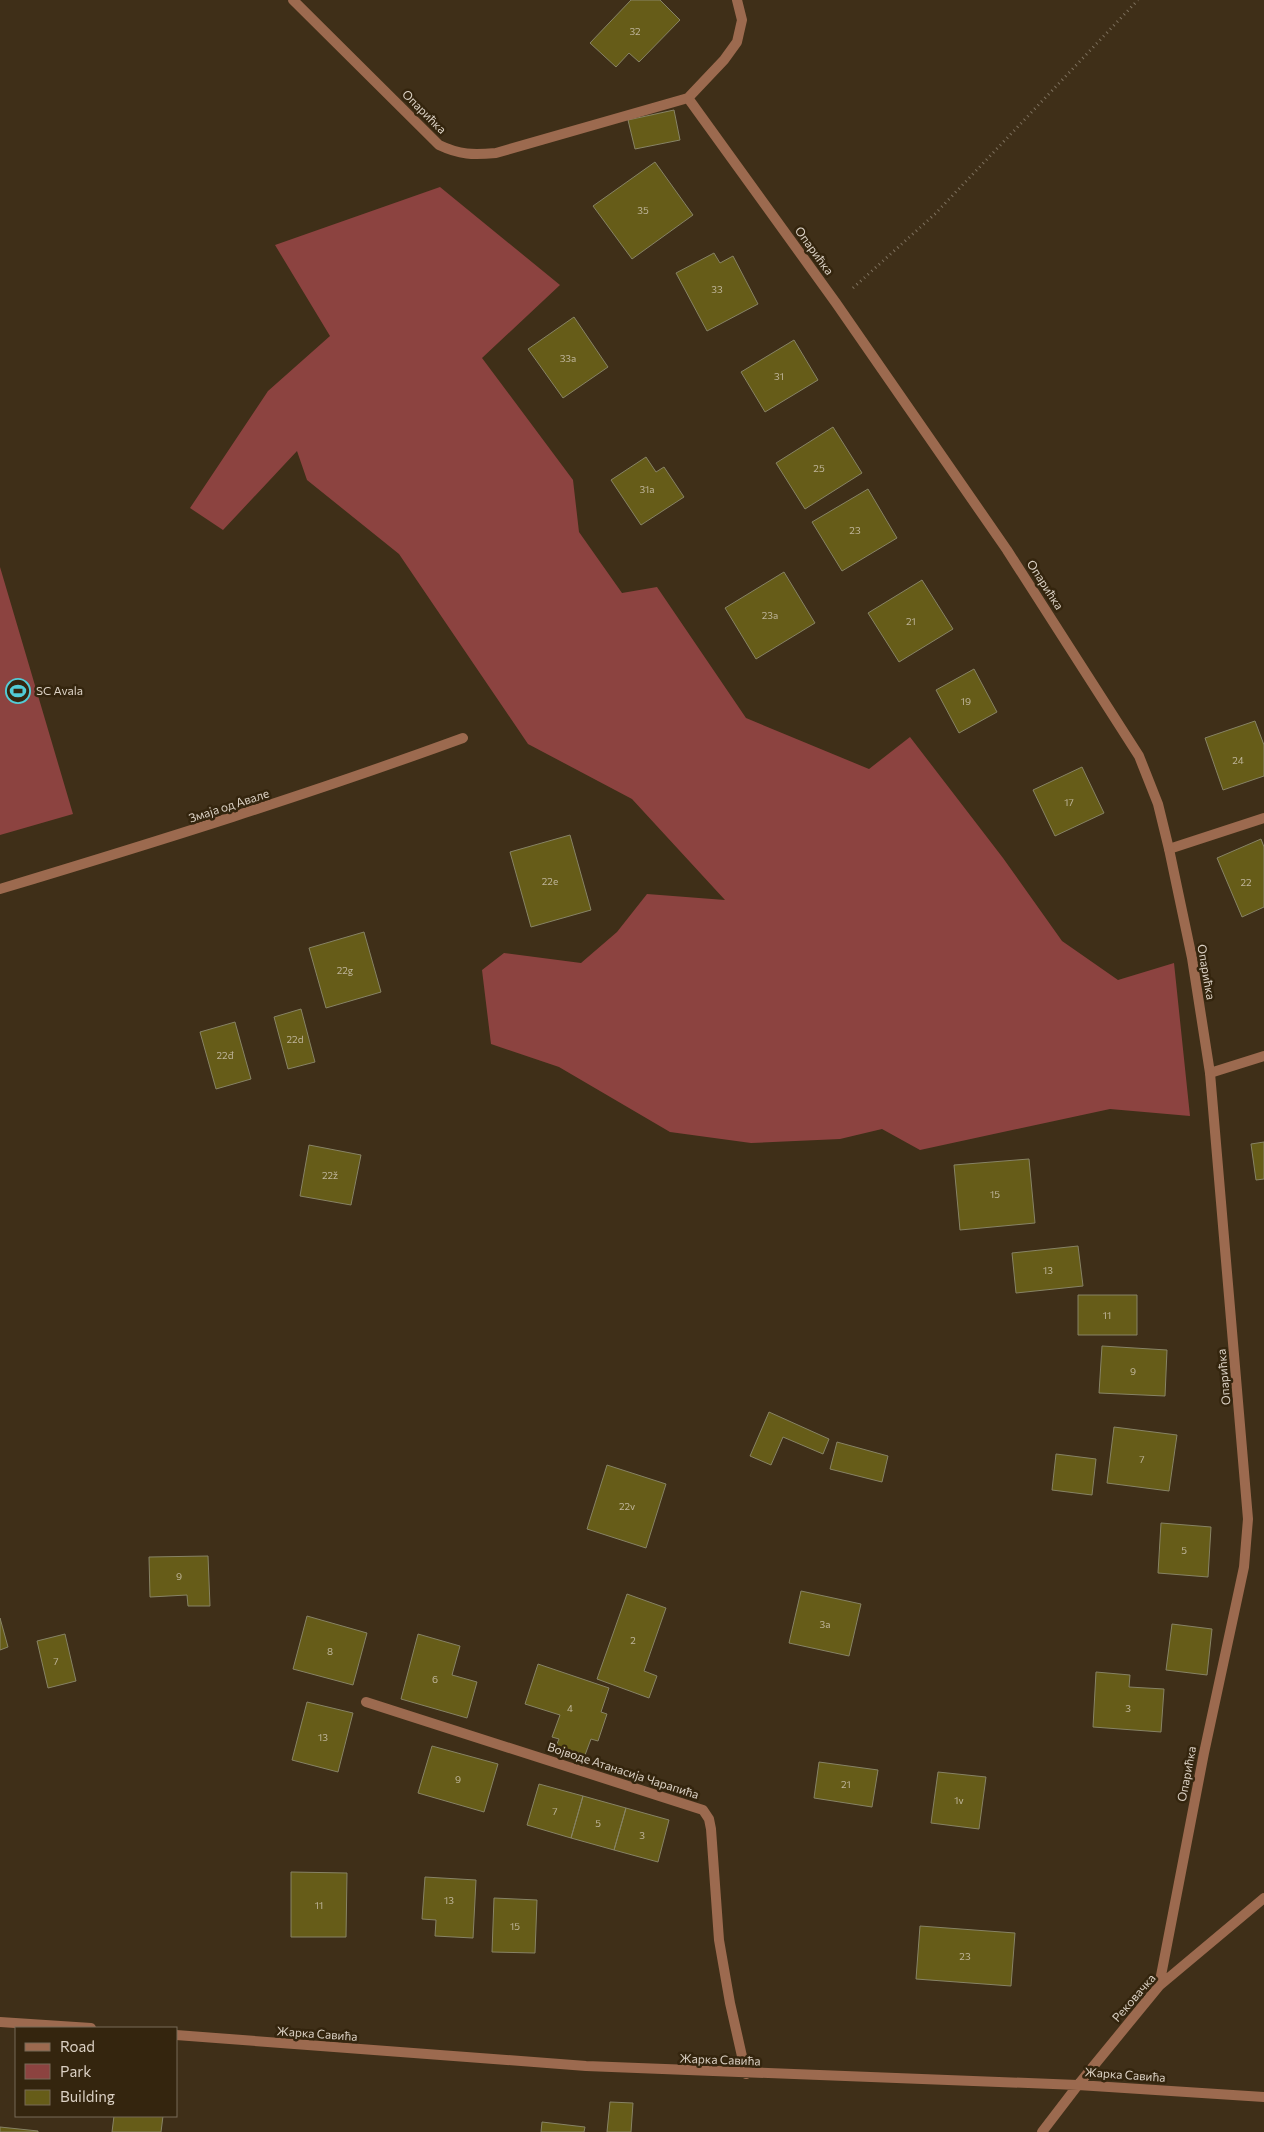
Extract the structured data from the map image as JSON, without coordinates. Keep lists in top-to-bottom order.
{
  "streets": {
    "street": [
      "Опарићка",
      "Змаја од Авале",
      "Војводе Атанасија Чарапића",
      "Рековачка",
      "Жарка Савића"
    ]
  },
  "crossings": [
    ["Опарићка", "Рековачка"],
    ["Војводе Атанасија Чарапића", "Жарка Савића"],
    ["Рековачка", "Жарка Савића"]
  ],
  "places": {
    "sports": ["SC Avala"]
  },
  "house_numbers": [
    "32",
    "35",
    "33",
    "33a",
    "31",
    "25",
    "31a",
    "23",
    "23a",
    "21",
    "19",
    "24",
    "17",
    "22e",
    "22",
    "22g",
    "22d",
    "22đ",
    "22ž",
    "15",
    "13",
    "11",
    "9",
    "7",
    "22v",
    "5",
    "9",
    "3a",
    "2",
    "8",
    "7",
    "6",
    "4",
    "3",
    "13",
    "9",
    "21",
    "1v",
    "7",
    "5",
    "3",
    "13",
    "11",
    "15",
    "23"
  ],
  "legend": ["Road", "Park", "Building"]
}
